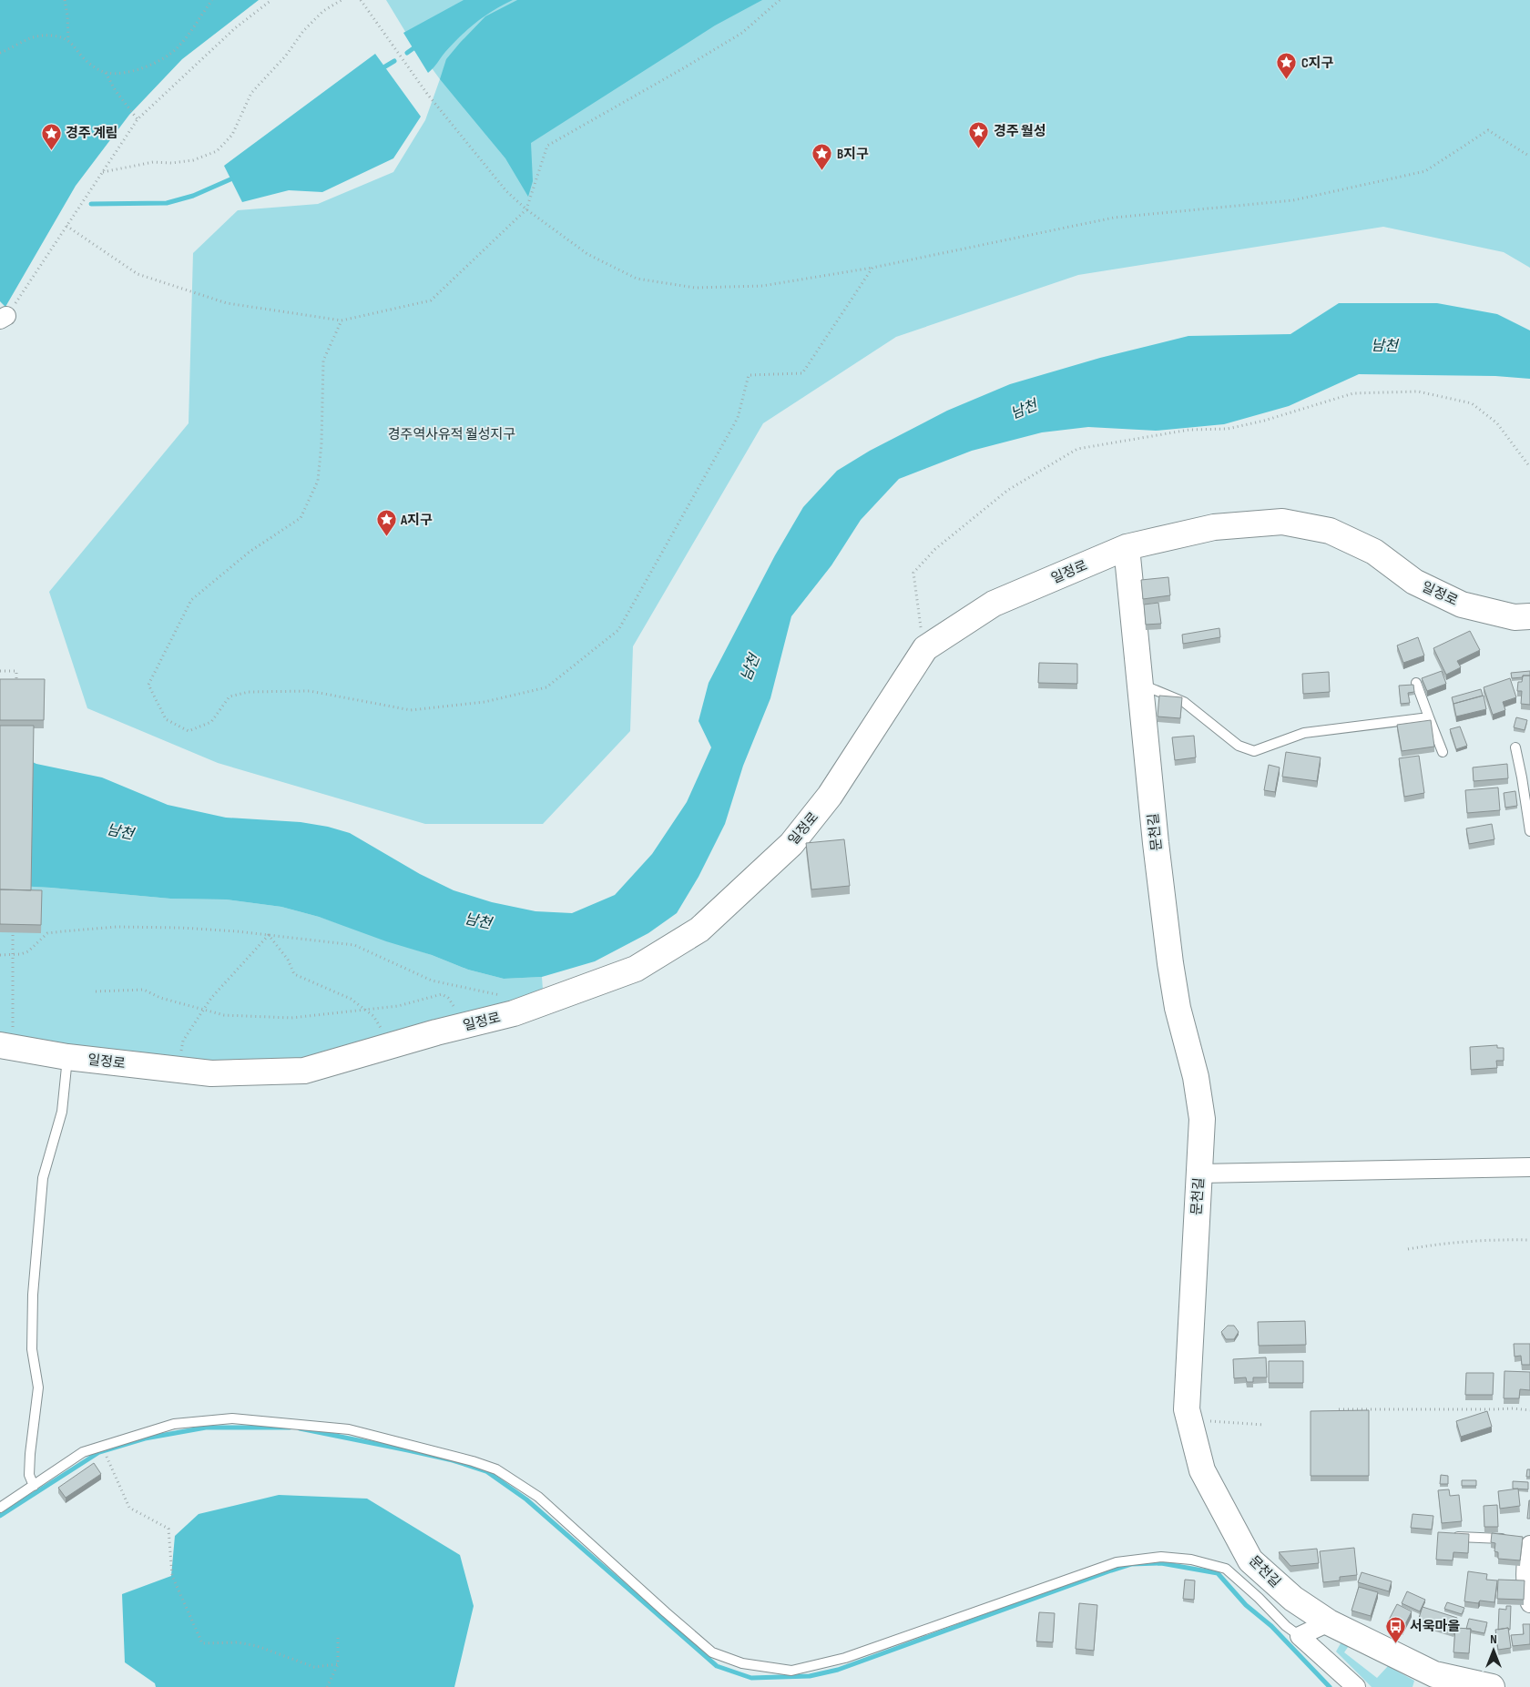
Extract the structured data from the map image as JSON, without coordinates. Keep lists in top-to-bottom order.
{
  "streets": {
    "street": ["일정로", "문천길"]
  },
  "crossings": [
    ["일정로", "문천길"]
  ],
  "water": ["남천"],
  "parks": ["경주역사유적 월성지구"],
  "places": {
    "place": [
      "C지구",
      "경주 월성",
      "경주 계림",
      "B지구",
      "A지구"
    ],
    "bus stop": ["서욱마을"]
  },
  "north": "top"
}
